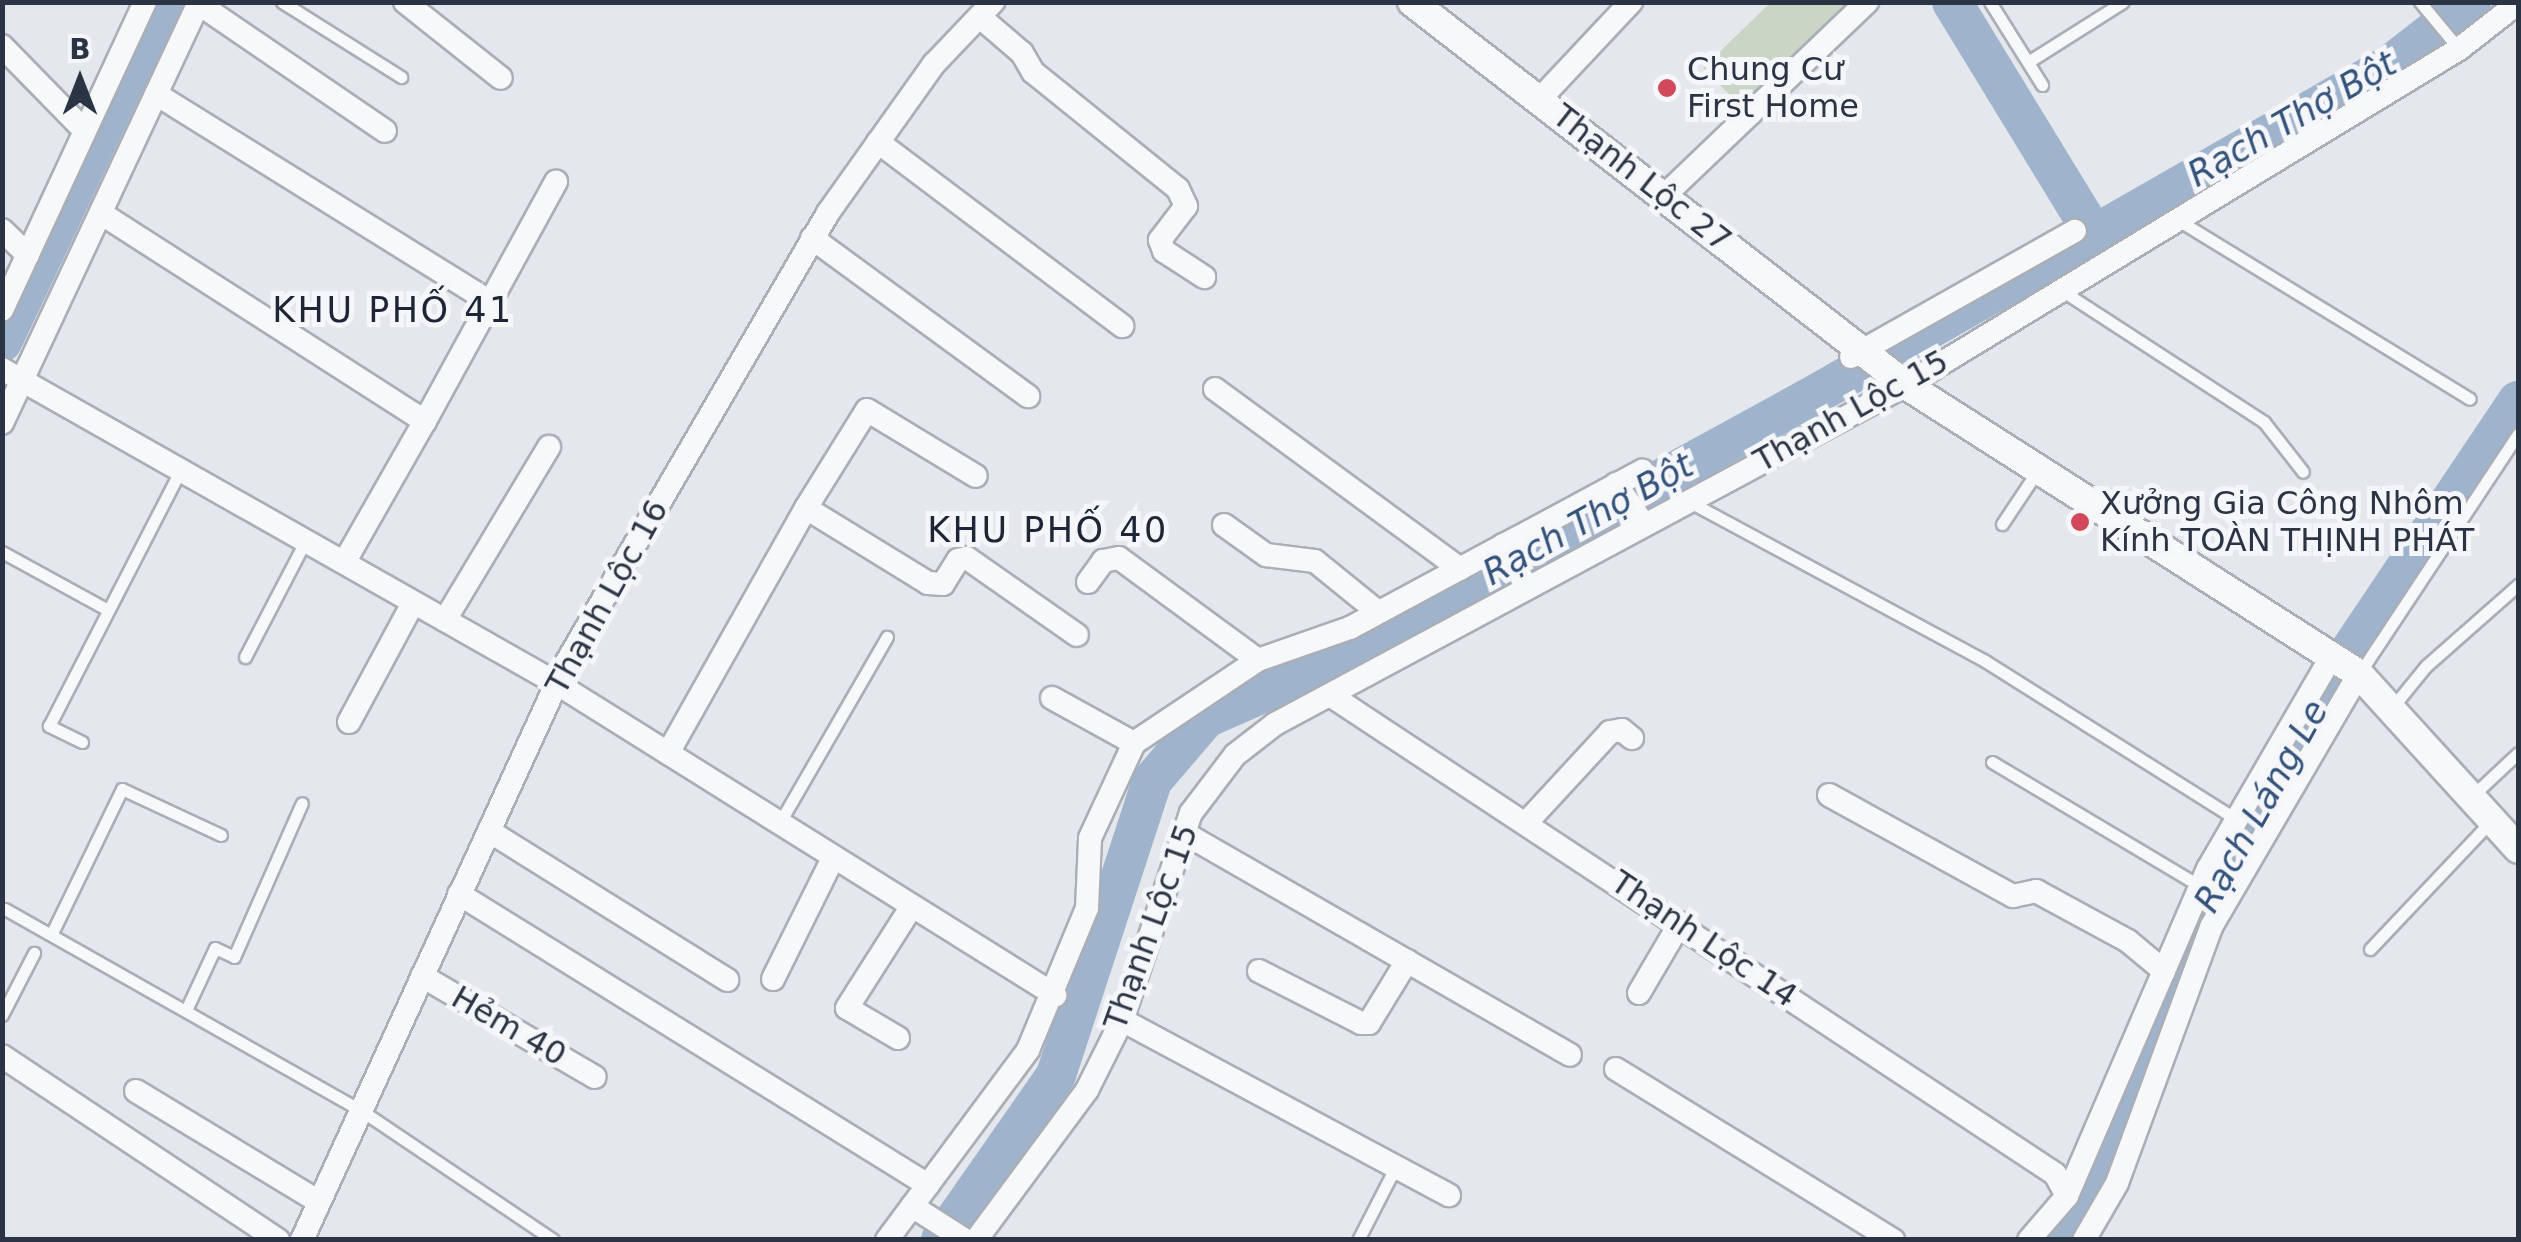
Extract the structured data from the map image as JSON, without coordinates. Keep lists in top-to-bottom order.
{
  "streets": {
    "street": [
      "Thạnh Lộc 27",
      "Thạnh Lộc 15",
      "Thạnh Lộc 16",
      "Thạnh Lộc 14",
      "Hẻm 40"
    ]
  },
  "crossings": [
    ["Thạnh Lộc 27", "Thạnh Lộc 15"],
    ["Thạnh Lộc 15", "Thạnh Lộc 14"],
    ["Thạnh Lộc 16", "Hẻm 40"]
  ],
  "districts": ["KHU PHỐ 41", "KHU PHỐ 40"],
  "water": ["Rạch Thợ Bột", "Rạch Láng Le"],
  "places": ["Chung Cư First Home", "Xưởng Gia Công Nhôm Kính TOÀN THỊNH PHÁT"],
  "north": "top"
}
